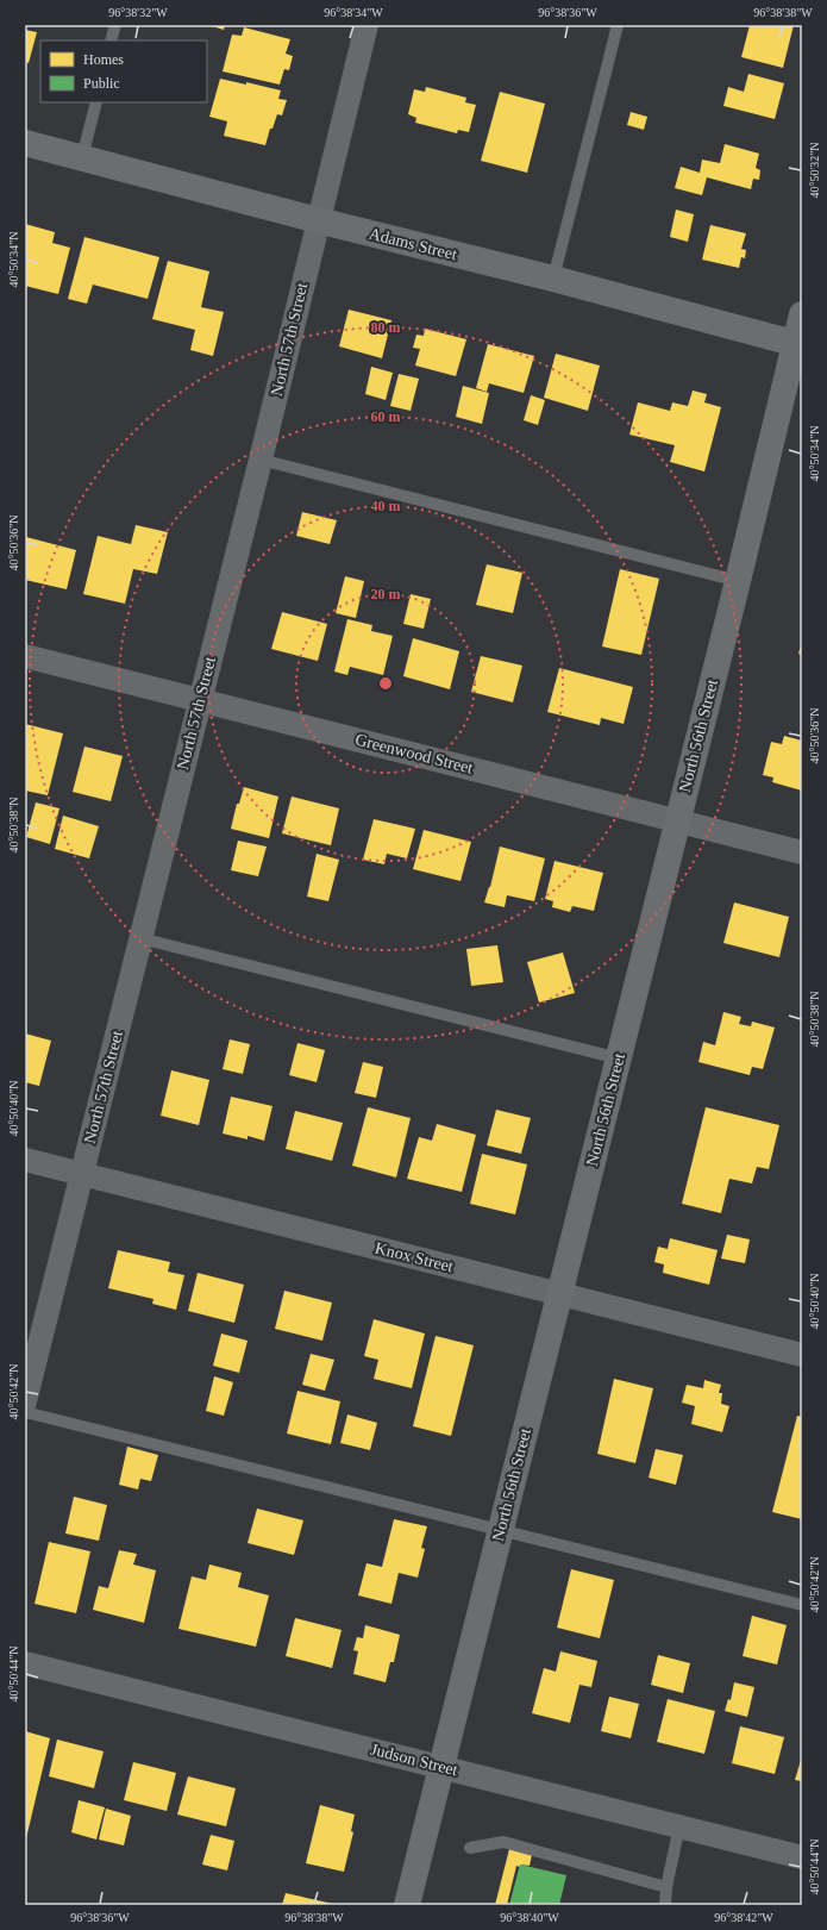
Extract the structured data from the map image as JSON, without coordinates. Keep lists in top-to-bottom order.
{
  "streets": {
    "street": [
      "Adams Street",
      "North 57th Street",
      "North 56th Street",
      "Greenwood Street",
      "Knox Street",
      "Judson Street"
    ]
  },
  "crossings": [
    ["Adams Street", "North 57th Street"],
    ["Adams Street", "North 56th Street"],
    ["North 57th Street", "Greenwood Street"],
    ["North 57th Street", "Knox Street"],
    ["North 56th Street", "Greenwood Street"],
    ["North 56th Street", "Knox Street"],
    ["North 56th Street", "Judson Street"]
  ],
  "legend": ["Homes", "Public"],
  "coordinates": [
    "96°38'32\"W",
    "96°38'34\"W",
    "96°38'36\"W",
    "96°38'38\"W",
    "40°50'32\"N",
    "40°50'34\"N",
    "40°50'36\"N",
    "40°50'38\"N",
    "40°50'40\"N",
    "40°50'42\"N",
    "40°50'44\"N",
    "96°38'40\"W",
    "96°38'42\"W"
  ],
  "rings": [
    "80 m",
    "60 m",
    "40 m",
    "20 m"
  ]
}
